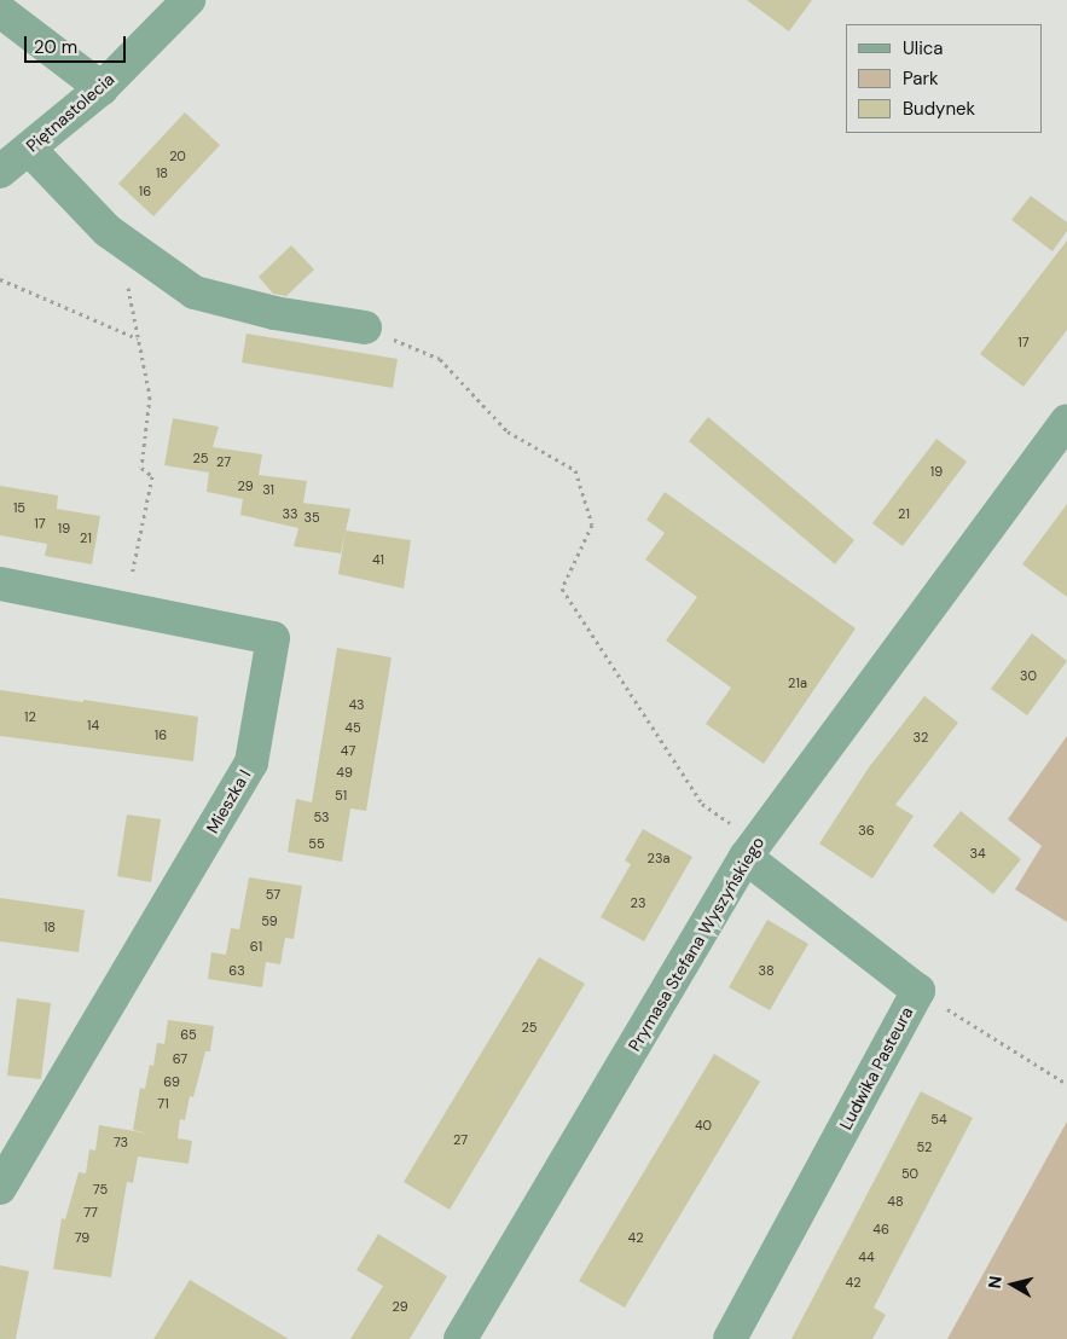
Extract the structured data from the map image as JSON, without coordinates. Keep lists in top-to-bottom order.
{
  "streets": {
    "street": [
      "Piętnastolecia",
      "Mieszka I",
      "Prymasa Stefana Wyszyńskiego",
      "Ludwika Pasteura"
    ]
  },
  "crossings": [
    ["Prymasa Stefana Wyszyńskiego", "Ludwika Pasteura"]
  ],
  "house_numbers": [
    "20",
    "18",
    "16",
    "17",
    "25",
    "27",
    "19",
    "29",
    "31",
    "15",
    "33",
    "21",
    "35",
    "17",
    "19",
    "21",
    "41",
    "30",
    "21a",
    "43",
    "12",
    "14",
    "45",
    "16",
    "32",
    "47",
    "49",
    "51",
    "53",
    "36",
    "55",
    "34",
    "23a",
    "57",
    "23",
    "59",
    "18",
    "61",
    "63",
    "38",
    "25",
    "65",
    "67",
    "69",
    "71",
    "54",
    "40",
    "27",
    "73",
    "52",
    "50",
    "75",
    "48",
    "77",
    "46",
    "79",
    "42",
    "44",
    "42",
    "29"
  ],
  "legend": ["Ulica", "Park", "Budynek"],
  "scale_bar": "20 m",
  "north": "left"
}
